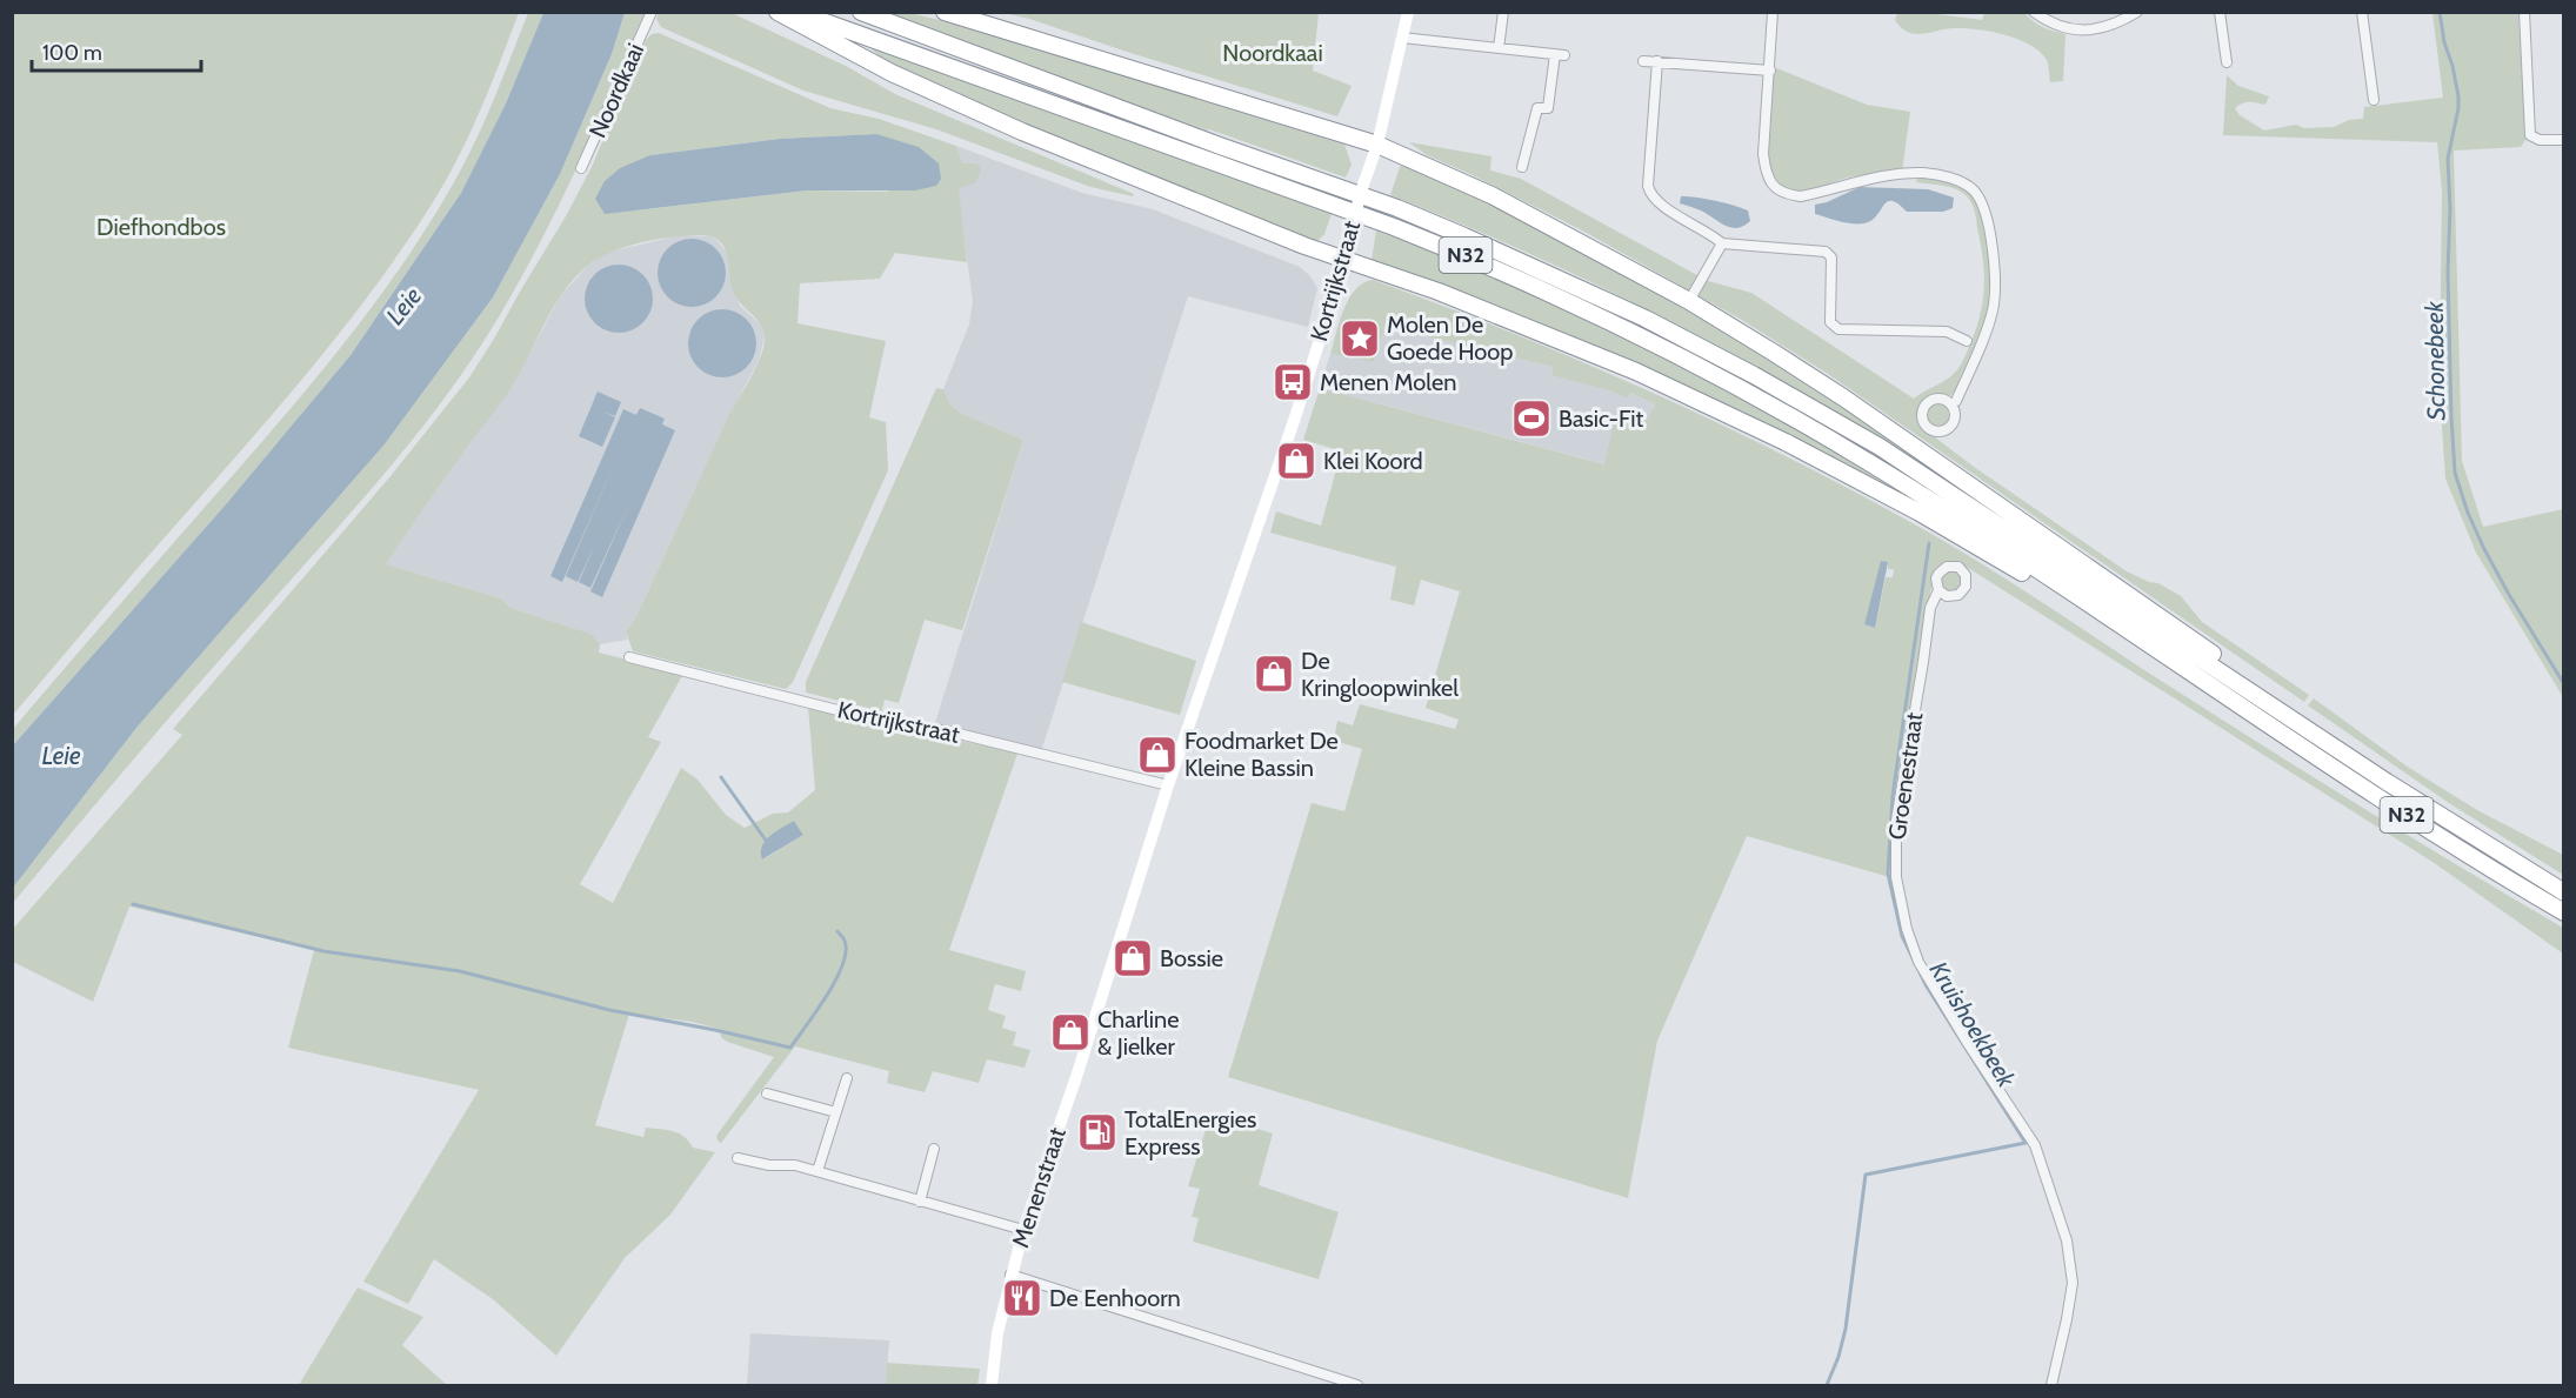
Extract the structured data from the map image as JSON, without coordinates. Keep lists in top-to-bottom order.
{
  "streets": {
    "highway": ["N32"],
    "main road": ["Kortrijkstraat", "Menenstraat"],
    "street": ["Noordkaai", "Groenestraat"]
  },
  "crossings": [
    ["Kortrijkstraat", "Menenstraat"]
  ],
  "water": ["Leie", "Schonebeek", "Kruishoekbeek"],
  "parks": ["Noordkaai", "Diefhondbos"],
  "places": {
    "place": ["Molen De Goede Hoop"],
    "bus stop": ["Menen Molen"],
    "sports": ["Basic-Fit"],
    "shop": [
      "Klei Koord",
      "De Kringloopwinkel",
      "Foodmarket De Kleine Bassin",
      "Bossie",
      "Charline & Jielker"
    ],
    "fuel station": ["TotalEnergies Express"],
    "restaurant": ["De Eenhoorn"]
  },
  "scale_bar": "100 m"
}
